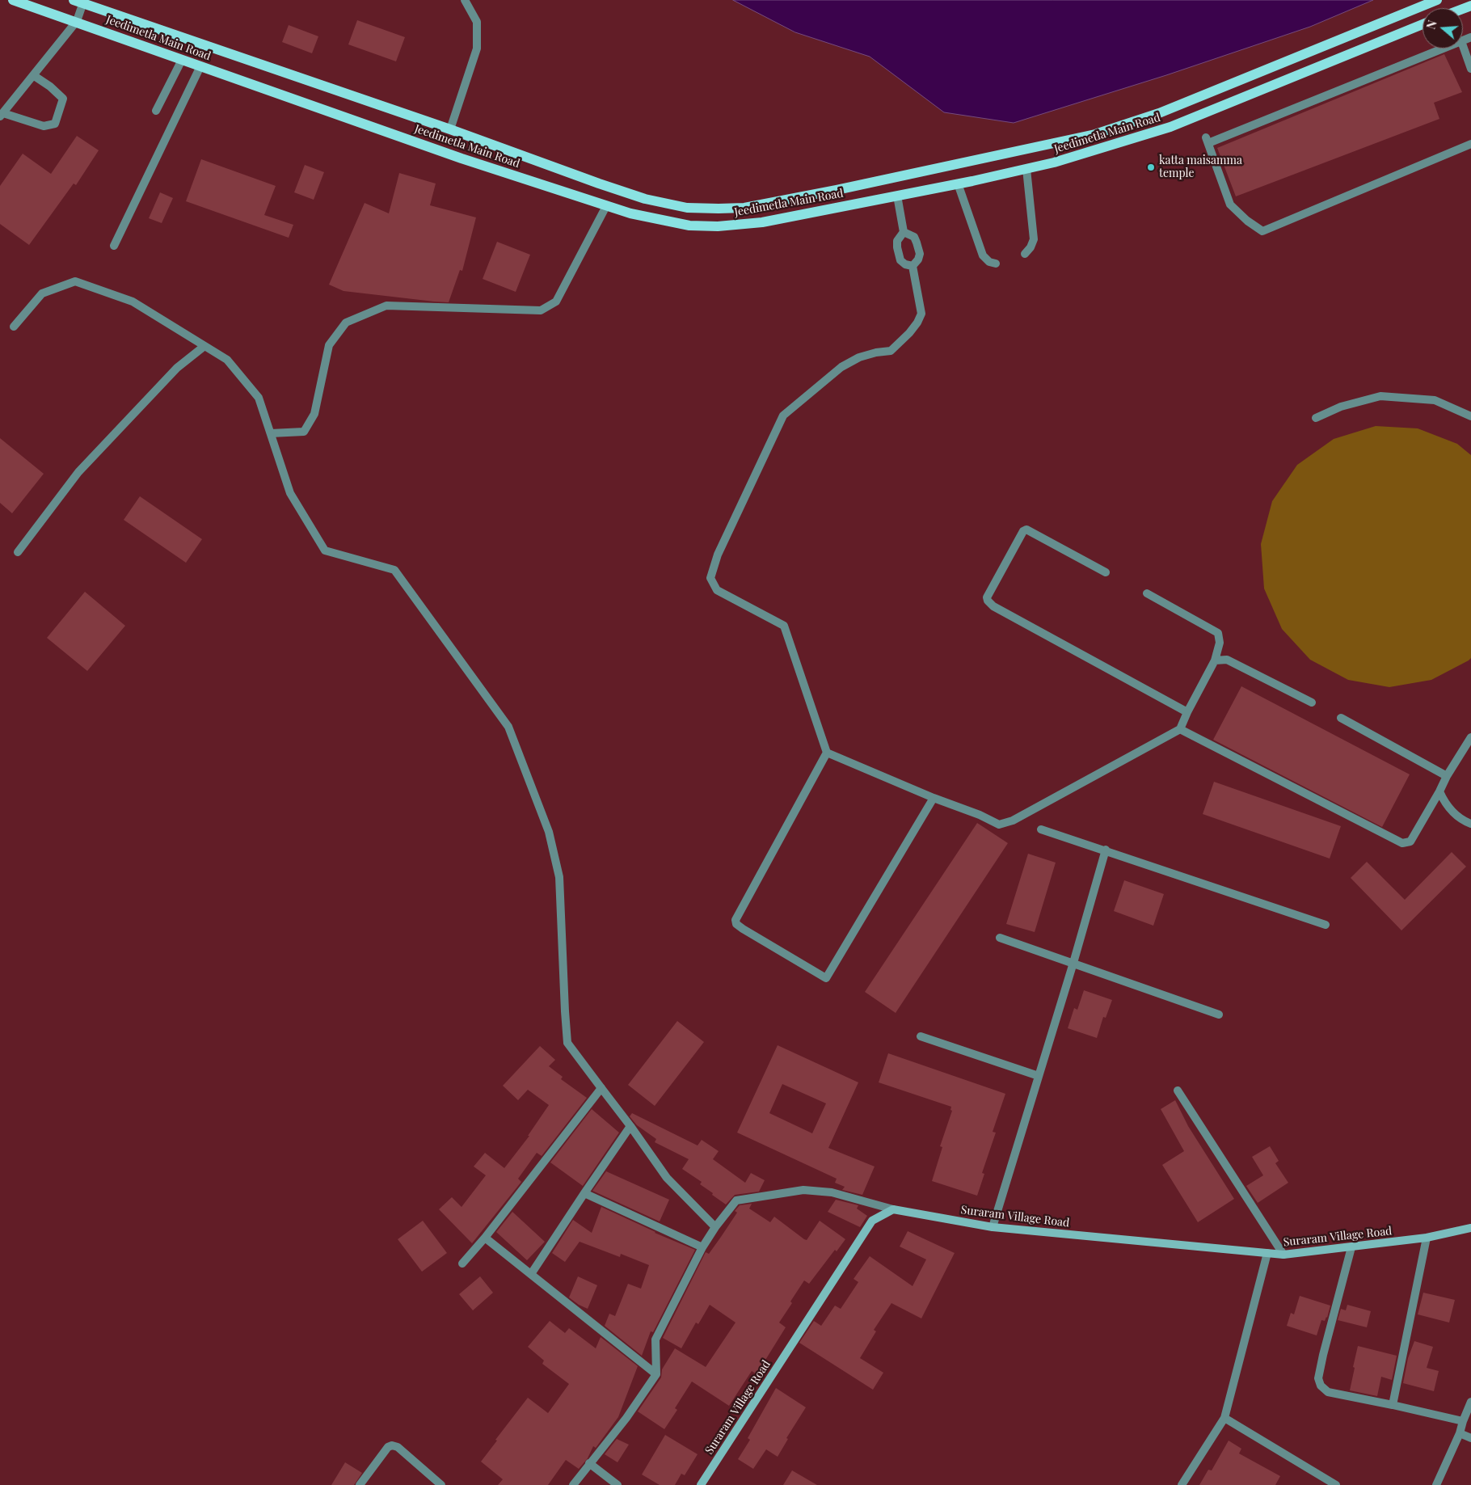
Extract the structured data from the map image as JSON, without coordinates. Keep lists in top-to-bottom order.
{
  "streets": {
    "main road": ["Jeedimetla Main Road", "Suraram Village Road"]
  },
  "places": ["katta maisamma temple"],
  "north": "left"
}
